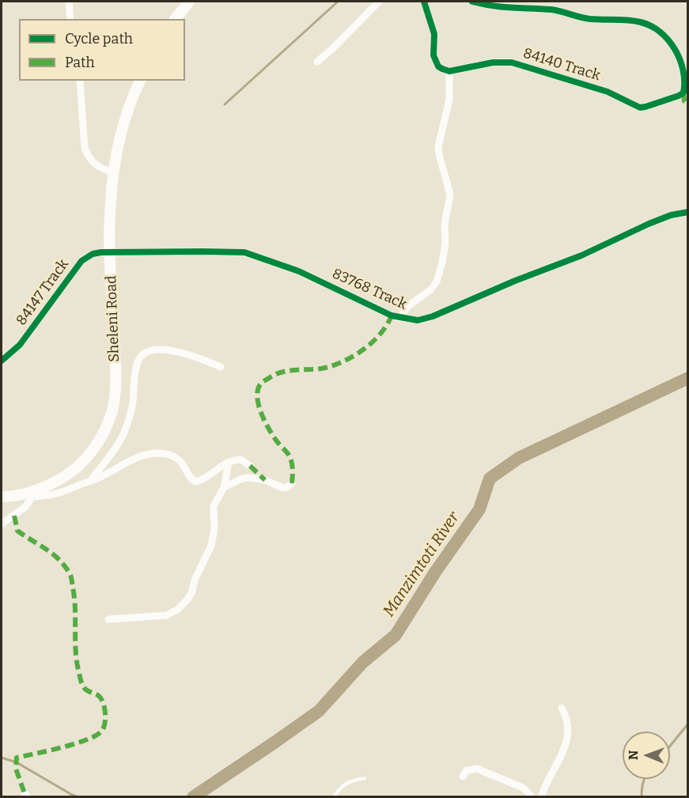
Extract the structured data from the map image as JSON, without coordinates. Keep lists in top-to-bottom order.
{
  "streets": {
    "street": [
      "84140 Track",
      "83768 Track",
      "84147 Track",
      "Sheleni Road"
    ]
  },
  "crossings": [
    ["83768 Track", "84147 Track"],
    ["83768 Track", "Sheleni Road"],
    ["84147 Track", "Sheleni Road"]
  ],
  "water": ["Manzimtoti River"],
  "legend": ["Cycle path", "Path"],
  "north": "left"
}
